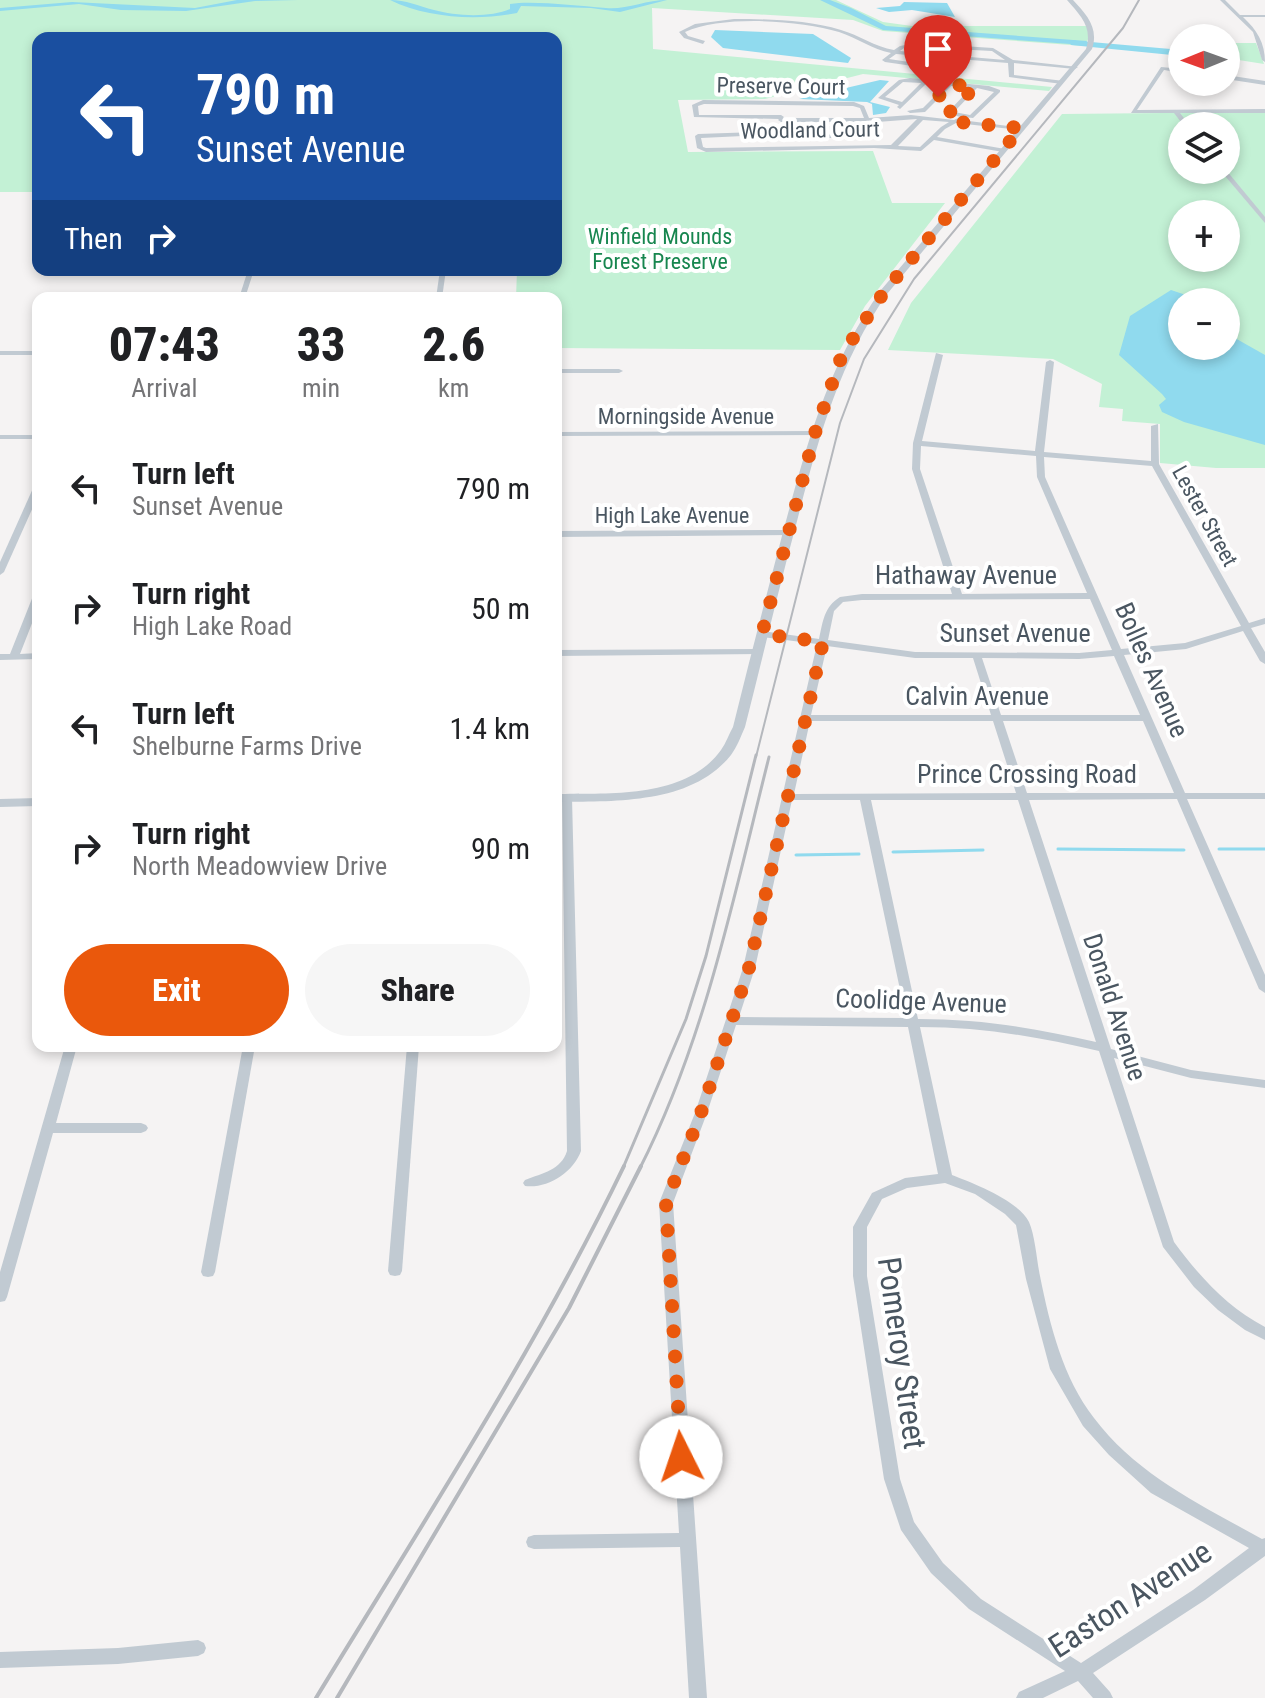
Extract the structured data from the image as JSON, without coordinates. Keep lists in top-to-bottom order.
{
  "streets": {
    "street": [
      "Preserve Court",
      "Woodland Court",
      "Morningside Avenue",
      "High Lake Avenue",
      "Lester Street",
      "Hathaway Avenue",
      "Sunset Avenue",
      "Bolles Avenue",
      "Calvin Avenue",
      "Prince Crossing Road",
      "Coolidge Avenue",
      "Donald Avenue",
      "Pomeroy Street",
      "Easton Avenue"
    ]
  },
  "crossings": [
    ["Lester Street", "Sunset Avenue"],
    ["Hathaway Avenue", "Sunset Avenue"],
    ["Hathaway Avenue", "Bolles Avenue"],
    ["Sunset Avenue", "Bolles Avenue"],
    ["Sunset Avenue", "Donald Avenue"],
    ["Bolles Avenue", "Calvin Avenue"],
    ["Bolles Avenue", "Prince Crossing Road"],
    ["Calvin Avenue", "Donald Avenue"],
    ["Prince Crossing Road", "Donald Avenue"],
    ["Coolidge Avenue", "Donald Avenue"],
    ["Pomeroy Street", "Easton Avenue"]
  ],
  "parks": ["Winfield Mounds Forest Preserve"],
  "north": "left",
  "page": {
    "map_buttons": ["+", "−"],
    "turn": ["790 m", "Sunset Avenue"],
    "then": "Then",
    "eta": [
      "07:43",
      "Arrival",
      "33",
      "min",
      "2.6",
      "km"
    ],
    "list": [
      {
        "name": "Turn left",
        "note": "Sunset Avenue",
        "value": "790 m"
      },
      {
        "name": "Turn right",
        "note": "High Lake Road",
        "value": "50 m"
      },
      {
        "name": "Turn left",
        "note": "Shelburne Farms Drive",
        "value": "1.4 km"
      },
      {
        "name": "Turn right",
        "note": "North Meadowview Drive",
        "value": "90 m"
      }
    ],
    "buttons": ["Exit", "Share"]
  }
}
